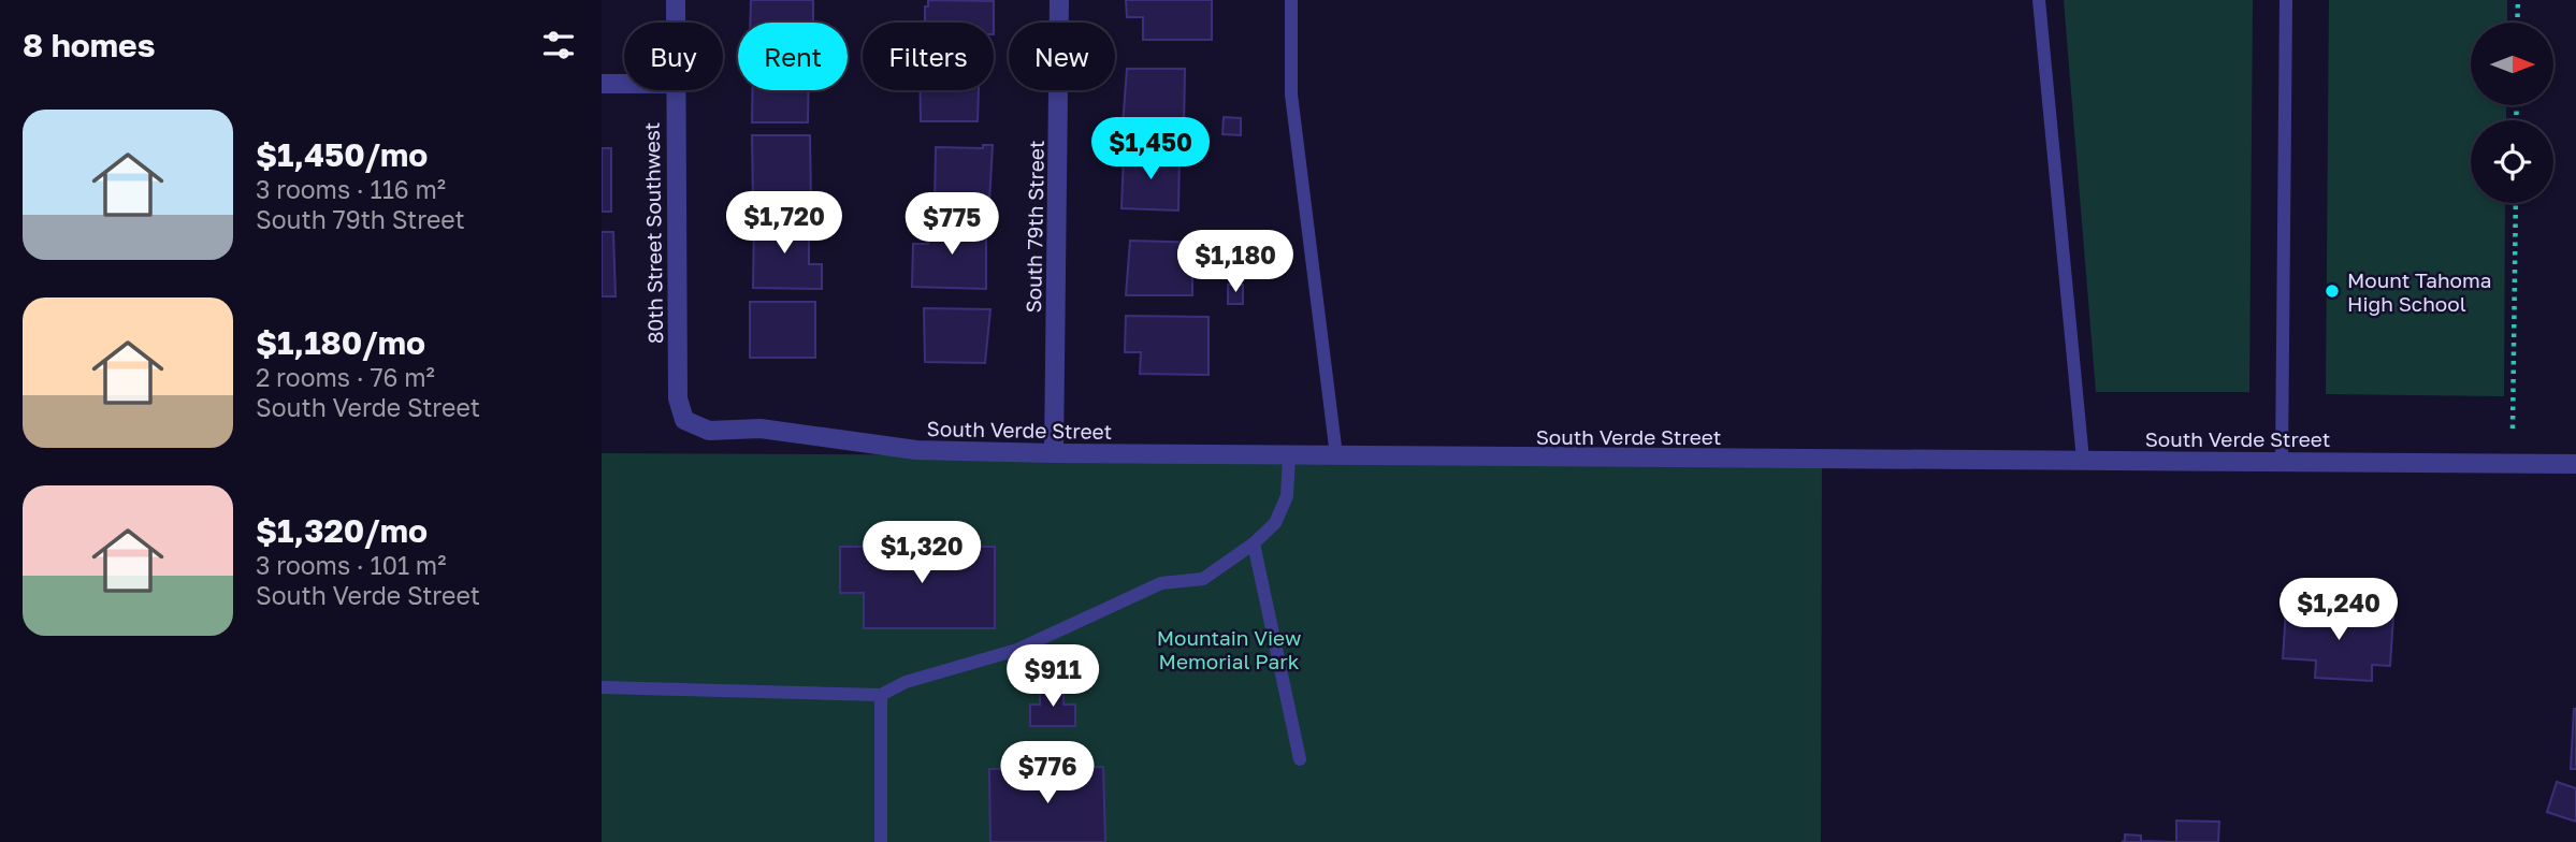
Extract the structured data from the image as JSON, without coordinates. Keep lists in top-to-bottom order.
{
  "streets": {
    "street": ["South 79th Street", "80th Street Southwest", "South Verde Street"]
  },
  "crossings": [
    ["South 79th Street", "South Verde Street"],
    ["80th Street Southwest", "South Verde Street"]
  ],
  "parks": ["Mountain View Memorial Park"],
  "places": ["Mount Tahoma High School"],
  "north": "right",
  "page": {
    "heading": "8 homes",
    "chip": [
      "Buy",
      "Rent",
      "Filters",
      "New"
    ],
    "list": [
      {
        "name": "$1,450/mo",
        "note": "3 rooms · 116 m² · South 79th Street"
      },
      {
        "name": "$1,180/mo",
        "note": "2 rooms · 76 m² · South Verde Street"
      },
      {
        "name": "$1,320/mo",
        "note": "3 rooms · 101 m² · South Verde Street"
      }
    ],
    "price": [
      "$1,450",
      "$1,720",
      "$775",
      "$1,180",
      "$1,320",
      "$1,240",
      "$911",
      "$776"
    ]
  }
}
